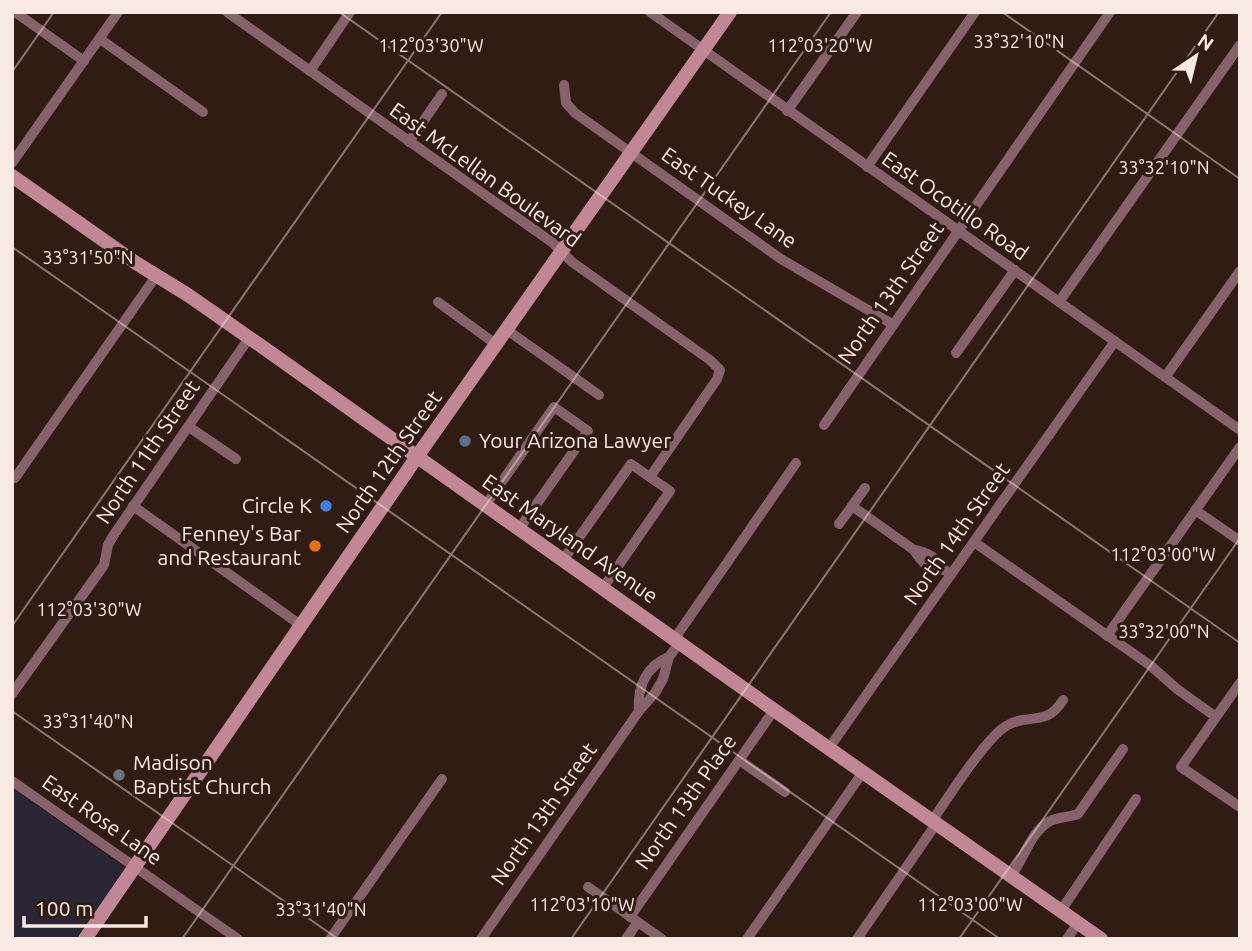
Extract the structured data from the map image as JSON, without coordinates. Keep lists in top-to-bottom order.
{
  "streets": {
    "street": [
      "East McLellan Boulevard",
      "East Tuckey Lane",
      "East Ocotillo Road",
      "North 13th Street",
      "North 11th Street",
      "North 12th Street",
      "North 14th Street",
      "East Maryland Avenue",
      "North 13th Place",
      "East Rose Lane"
    ]
  },
  "crossings": [
    ["East McLellan Boulevard", "North 12th Street"],
    ["East Tuckey Lane", "North 13th Street"],
    ["East Tuckey Lane", "North 12th Street"],
    ["East Ocotillo Road", "North 13th Street"],
    ["East Ocotillo Road", "North 12th Street"],
    ["East Ocotillo Road", "North 14th Street"],
    ["North 13th Street", "East Maryland Avenue"],
    ["North 11th Street", "East Maryland Avenue"],
    ["North 12th Street", "East Maryland Avenue"],
    ["North 12th Street", "East Rose Lane"],
    ["North 14th Street", "East Maryland Avenue"],
    ["East Maryland Avenue", "North 13th Place"]
  ],
  "places": [
    "Your Arizona Lawyer",
    "Circle K",
    "Fenney's Bar and Restaurant",
    "Madison Baptist Church"
  ],
  "scale_bar": "100 m",
  "north": "top right",
  "coordinates": [
    "33°32'10\"N",
    "112°03'30\"W",
    "112°03'20\"W",
    "33°31'50\"N",
    "112°03'00\"W",
    "33°32'00\"N",
    "33°31'40\"N",
    "112°03'10\"W"
  ]
}
